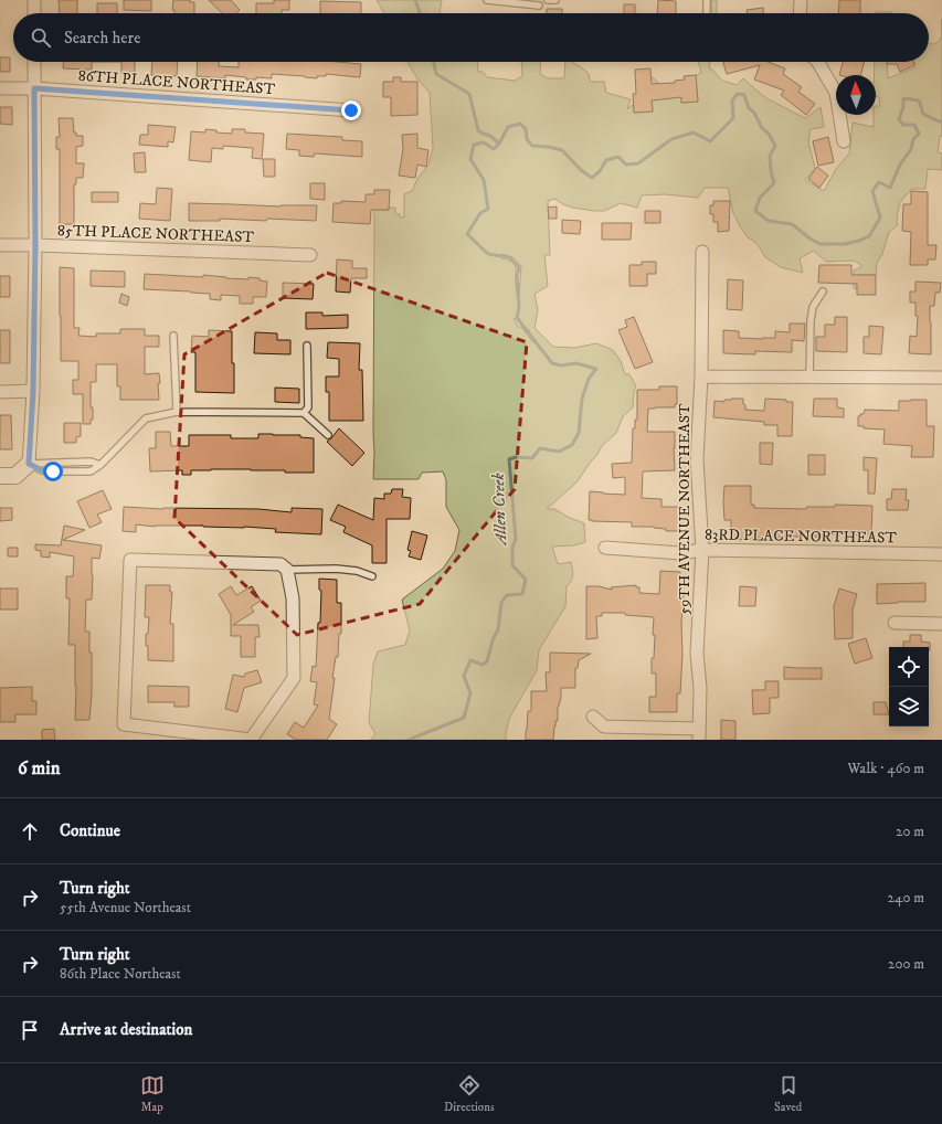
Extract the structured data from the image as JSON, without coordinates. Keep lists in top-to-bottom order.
{
  "streets": {
    "street": [
      "86TH PLACE NORTHEAST",
      "85TH PLACE NORTHEAST",
      "59TH AVENUE NORTHEAST",
      "83RD PLACE NORTHEAST"
    ]
  },
  "crossings": [
    ["59TH AVENUE NORTHEAST", "83RD PLACE NORTHEAST"]
  ],
  "water": ["Allen Creek"],
  "north": "top",
  "page": {
    "search": "Search here",
    "heading": ["6 min", "Walk · 460 m"],
    "list": [
      ["Continue", "20 m"],
      ["Turn right", "55th Avenue Northeast", "240 m"],
      ["Turn right", "86th Place Northeast", "200 m"],
      "Arrive at destination"
    ],
    "nav": ["Map", "Directions", "Saved"]
  }
}
